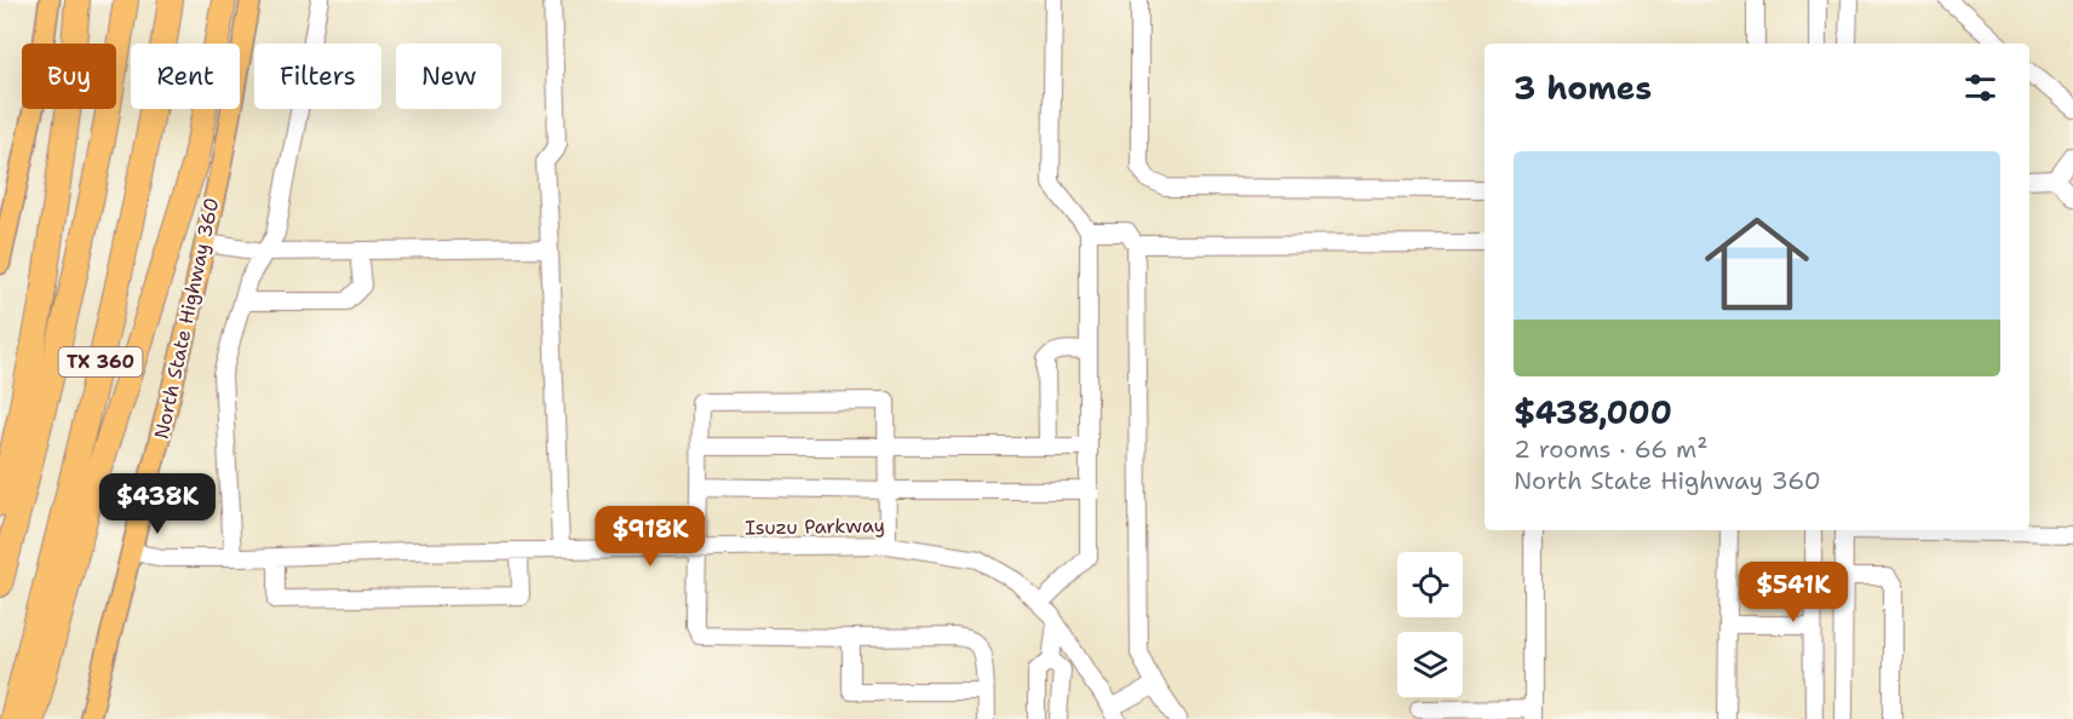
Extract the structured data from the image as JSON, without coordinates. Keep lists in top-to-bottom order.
{
  "streets": {
    "highway": ["TX 360"],
    "main road": ["North State Highway 360"],
    "street": ["Isuzu Parkway"]
  },
  "crossings": [
    ["North State Highway 360", "Isuzu Parkway"]
  ],
  "page": {
    "chip": [
      "Buy",
      "Rent",
      "Filters",
      "New"
    ],
    "heading": "3 homes",
    "list": [
      {
        "name": "$438,000",
        "note": "2 rooms · 66 m² · North State Highway 360"
      }
    ],
    "price": ["$438K", "$918K", "$541K"]
  }
}
